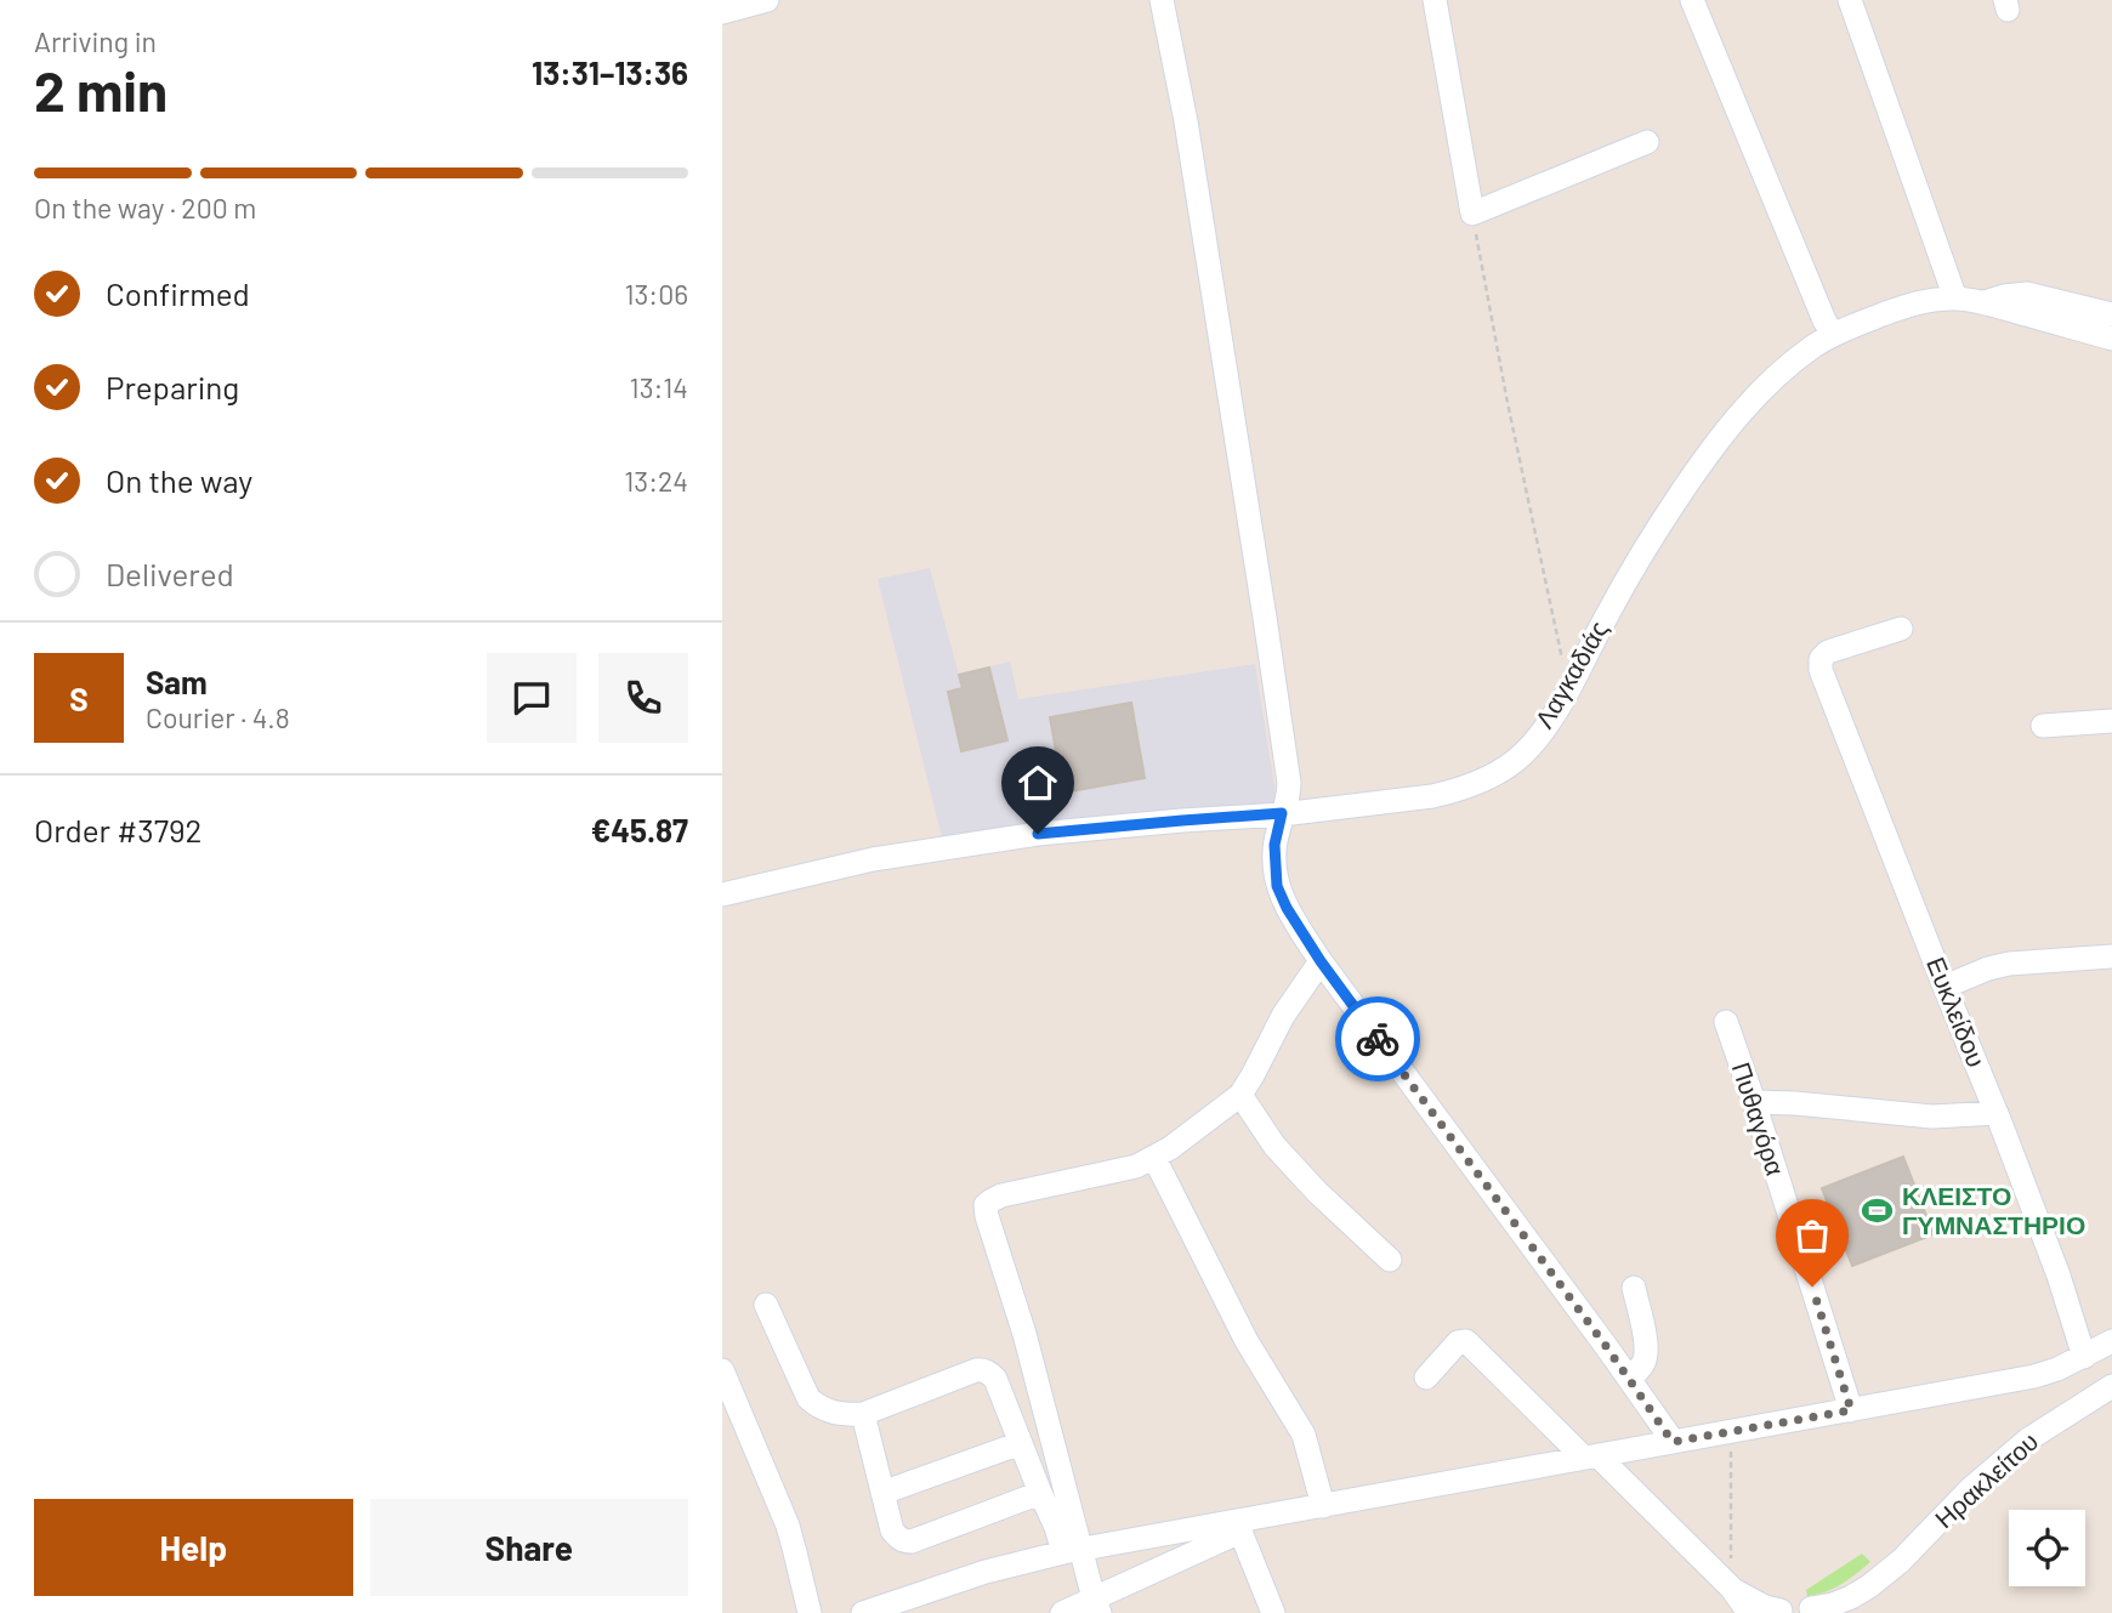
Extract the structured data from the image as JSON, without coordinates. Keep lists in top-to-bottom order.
{
  "streets": {
    "street": [
      "Λαγκαδιάς",
      "Ευκλείδου",
      "Πυθαγόρα",
      "Ηρακλείτου"
    ]
  },
  "places": {
    "sports": ["ΚΛΕΙΣΤΟ ΓΥΜΝΑΣΤΗΡΙΟ"]
  },
  "page": {
    "heading": ["2 min", "Arriving in", "13:31–13:36"],
    "panel": [
      "Sam",
      "Courier · 4.8",
      "Order #3792",
      "€45.87"
    ],
    "bar": "On the way · 200 m",
    "list": [
      ["Confirmed", "13:06"],
      ["Preparing", "13:14"],
      ["On the way", "13:24"],
      "Delivered"
    ],
    "round": "S",
    "buttons": ["Help", "Share"]
  }
}
